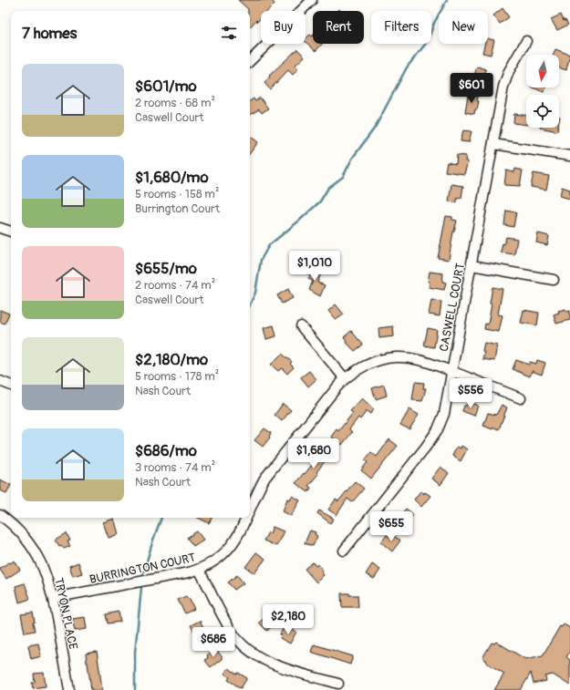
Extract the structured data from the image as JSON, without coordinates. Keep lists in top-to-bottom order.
{
  "streets": {
    "street": ["CASWELL COURT", "BURRINGTON COURT", "TRYON PLACE"]
  },
  "crossings": [
    ["CASWELL COURT", "BURRINGTON COURT"],
    ["BURRINGTON COURT", "TRYON PLACE"]
  ],
  "north": "bottom",
  "page": {
    "chip": [
      "Buy",
      "Rent",
      "Filters",
      "New"
    ],
    "heading": "7 homes",
    "list": [
      {
        "name": "$601/mo",
        "note": "2 rooms · 68 m² · Caswell Court"
      },
      {
        "name": "$1,680/mo",
        "note": "5 rooms · 158 m² · Burrington Court"
      },
      {
        "name": "$655/mo",
        "note": "2 rooms · 74 m² · Caswell Court"
      },
      {
        "name": "$2,180/mo",
        "note": "5 rooms · 178 m² · Nash Court"
      },
      {
        "name": "$686/mo",
        "note": "3 rooms · 74 m² · Nash Court"
      }
    ],
    "price": [
      "$601",
      "$1,010",
      "$556",
      "$1,680",
      "$655",
      "$2,180",
      "$686"
    ]
  }
}
